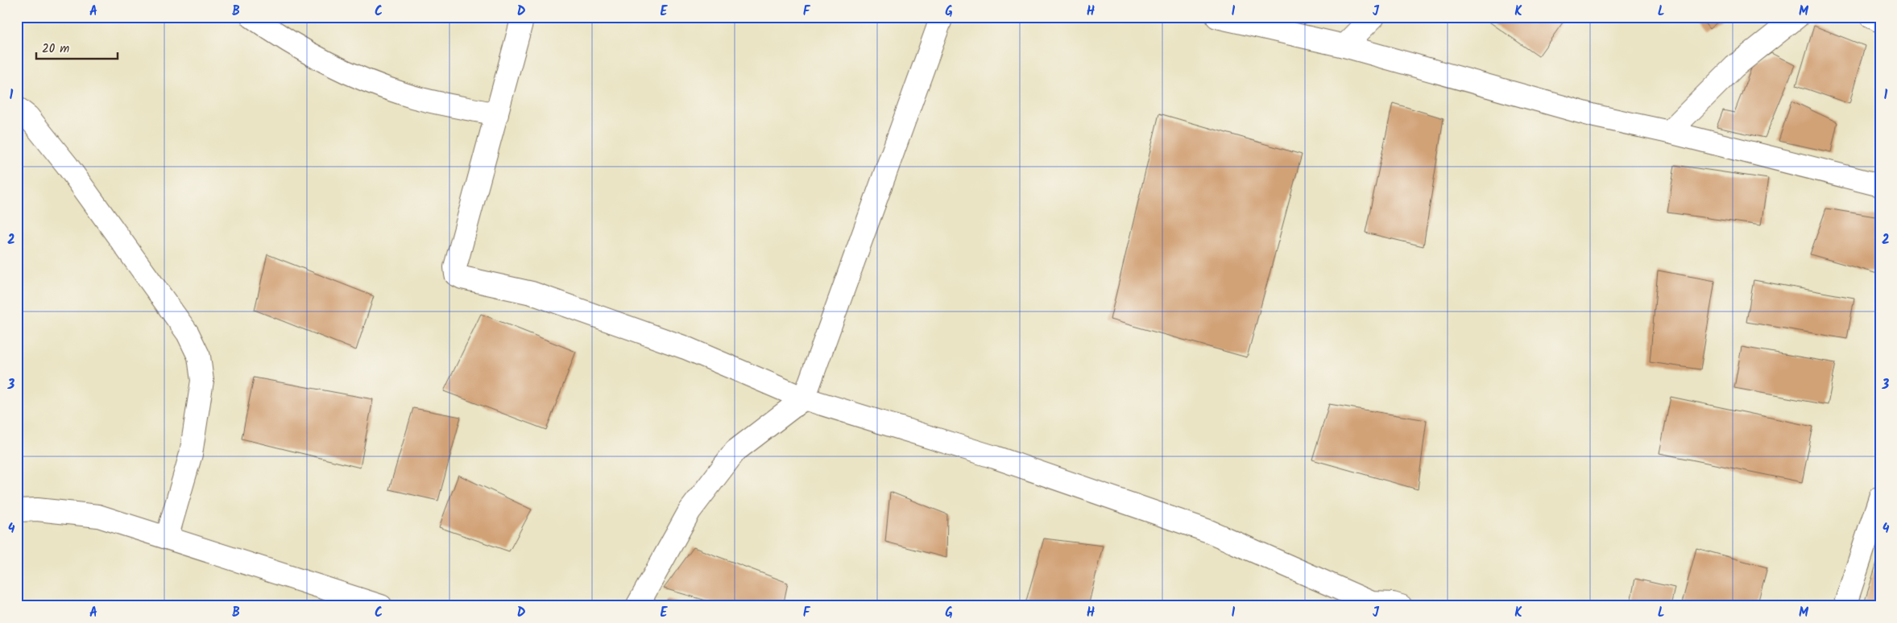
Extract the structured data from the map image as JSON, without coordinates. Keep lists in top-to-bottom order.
{
  "scale_bar": "20 m",
  "grid": {
    "columns": [
      "A",
      "B",
      "C",
      "D",
      "E",
      "F",
      "G",
      "H",
      "I",
      "J",
      "K",
      "L",
      "M"
    ],
    "rows": [
      "1",
      "2",
      "3",
      "4"
    ]
  }
}
